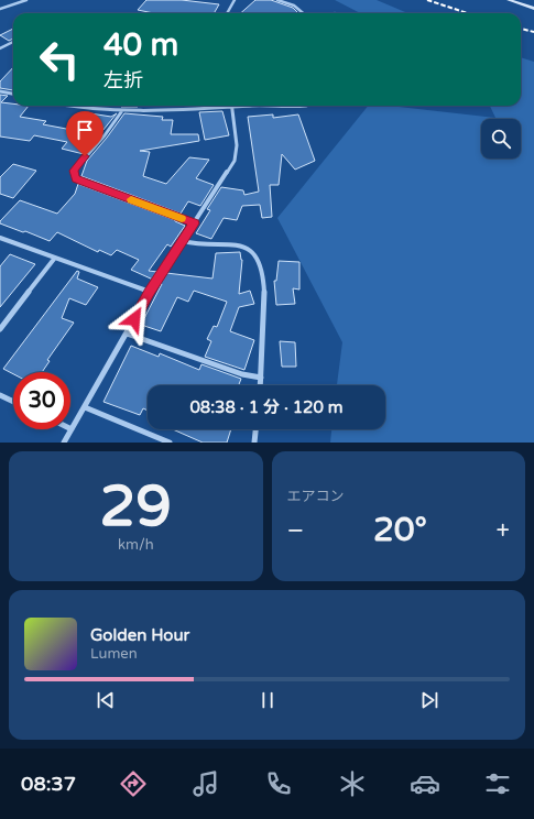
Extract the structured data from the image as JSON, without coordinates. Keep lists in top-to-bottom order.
{
  "page": {
    "turn": ["40 m", "左折"],
    "limit": "30",
    "trip": "08:38 · 1 分 · 120 m",
    "tile": [
      ["29", "km/h"],
      "エアコン"
    ],
    "heat": ["−", "20°", "+"],
    "song": ["Golden Hour", "Lumen"],
    "tabs": "08:37"
  }
}
